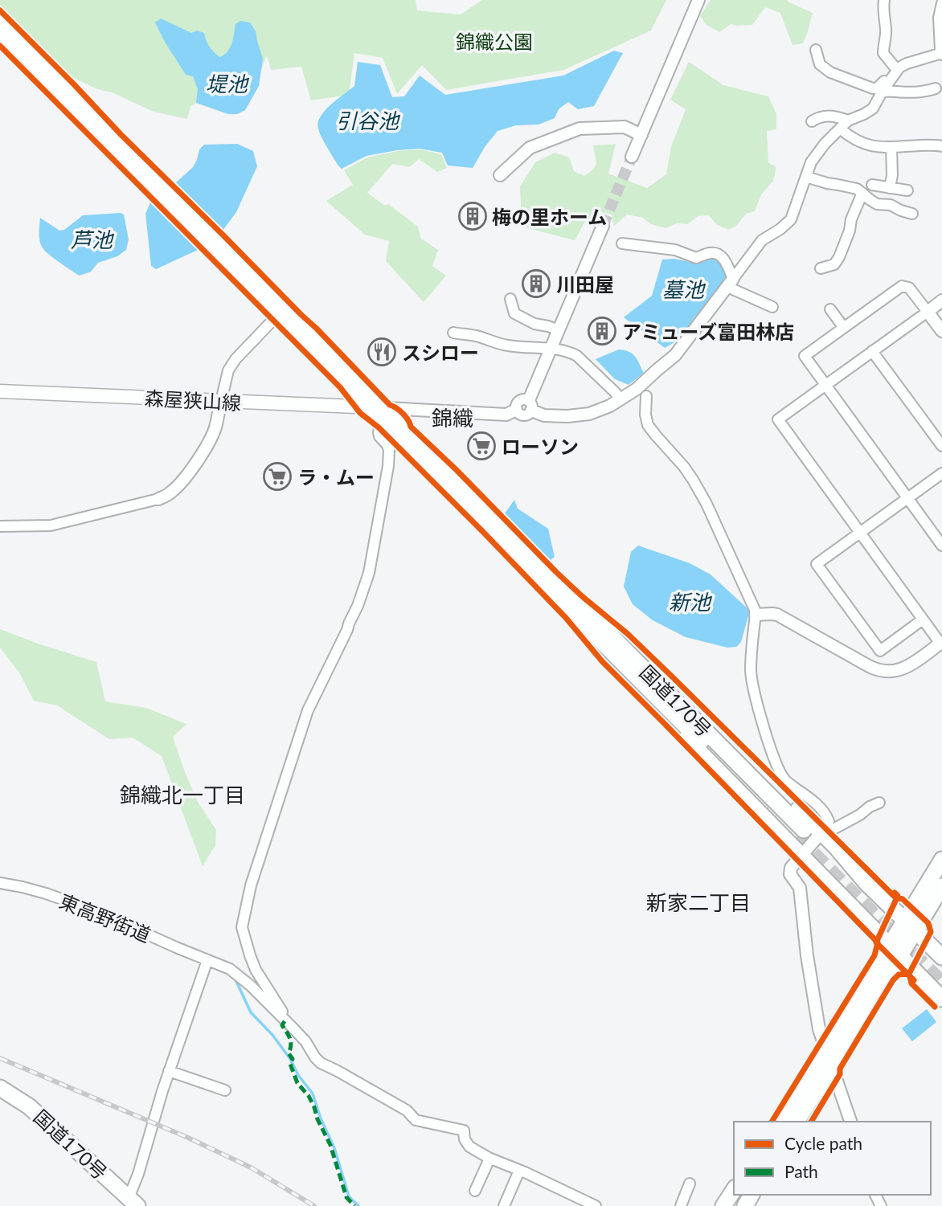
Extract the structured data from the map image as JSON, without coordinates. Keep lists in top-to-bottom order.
{
  "streets": {
    "highway": ["国道170号"],
    "main road": ["森屋狭山線"],
    "street": ["東高野街道"]
  },
  "crossings": [
    ["森屋狭山線", "国道170号"]
  ],
  "districts": ["錦織", "錦織北一丁目", "新家二丁目"],
  "water": [
    "堤池",
    "引谷池",
    "芦池",
    "墓池",
    "新池"
  ],
  "parks": ["錦織公園"],
  "places": {
    "building": ["梅の里ホーム", "川田屋", "アミューズ富田林店"],
    "restaurant": ["スシロー"],
    "supermarket": ["ローソン", "ラ・ムー"]
  },
  "legend": ["Cycle path", "Path"]
}
